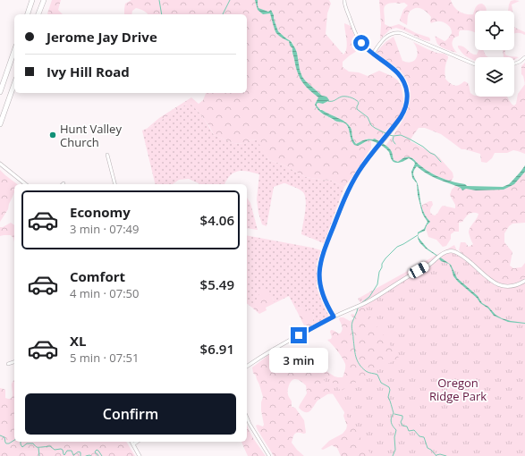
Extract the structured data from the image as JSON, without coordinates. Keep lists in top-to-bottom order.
{
  "parks": ["Oregon Ridge Park"],
  "places": ["Hunt Valley Church"],
  "page": {
    "banner": ["Jerome Jay Drive", "Ivy Hill Road"],
    "list": [
      {
        "name": "Economy",
        "note": "3 min · 07:49",
        "value": "$4.06"
      },
      {
        "name": "Comfort",
        "note": "4 min · 07:50",
        "value": "$5.49"
      },
      {
        "name": "XL",
        "note": "5 min · 07:51",
        "value": "$6.91"
      }
    ],
    "bubble": "3 min",
    "buttons": "Confirm"
  }
}
